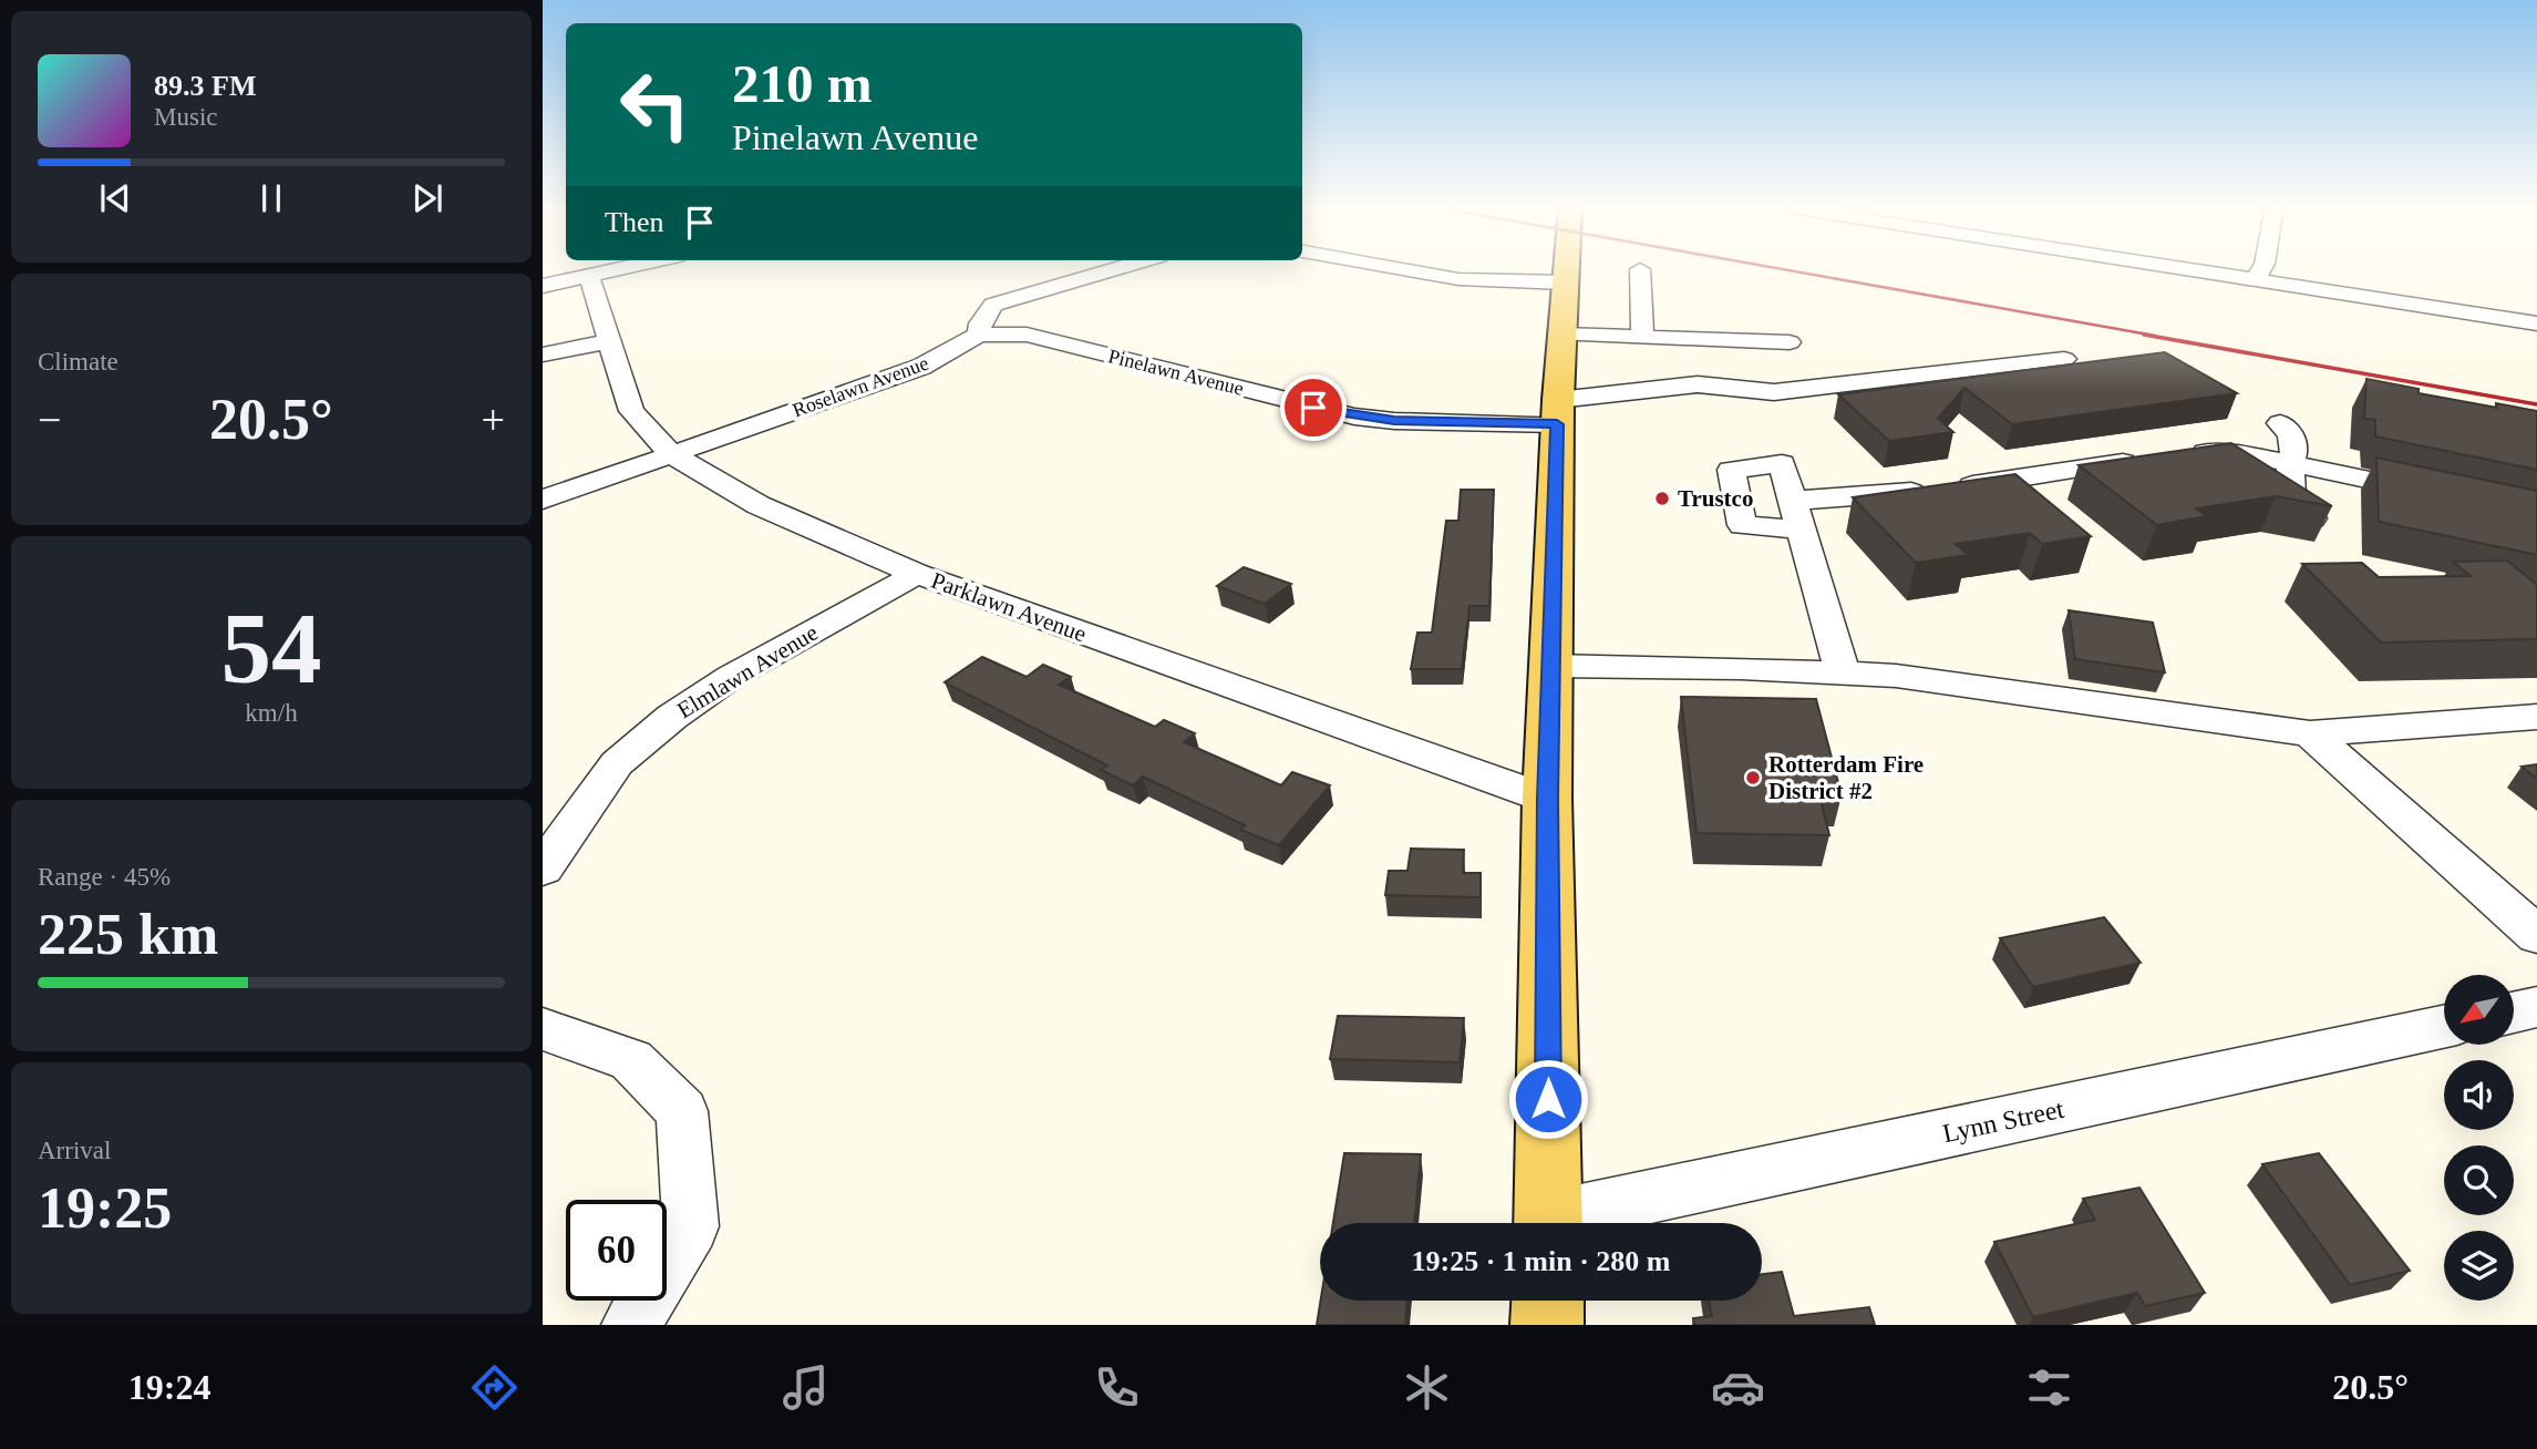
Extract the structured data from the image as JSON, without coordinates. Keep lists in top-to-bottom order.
{
  "streets": {
    "street": [
      "Pinelawn Avenue",
      "Roselawn Avenue",
      "Parklawn Avenue",
      "Elmlawn Avenue",
      "Lynn Street"
    ]
  },
  "crossings": [
    ["Pinelawn Avenue", "Roselawn Avenue"],
    ["Roselawn Avenue", "Parklawn Avenue"],
    ["Parklawn Avenue", "Elmlawn Avenue"]
  ],
  "places": ["Trustco", "Rotterdam Fire District #2"],
  "north": "bottom left",
  "page": {
    "turn": ["210 m", "Pinelawn Avenue"],
    "song": ["89.3 FM", "Music"],
    "then": "Then",
    "tile": [
      "Climate",
      ["54", "km/h"],
      ["Range · 45%", "225 km"],
      ["Arrival", "19:25"]
    ],
    "heat": ["−", "20.5°", "+"],
    "limit": "60",
    "trip": "19:25 · 1 min · 280 m",
    "tabs": ["19:24", "20.5°"]
  }
}
